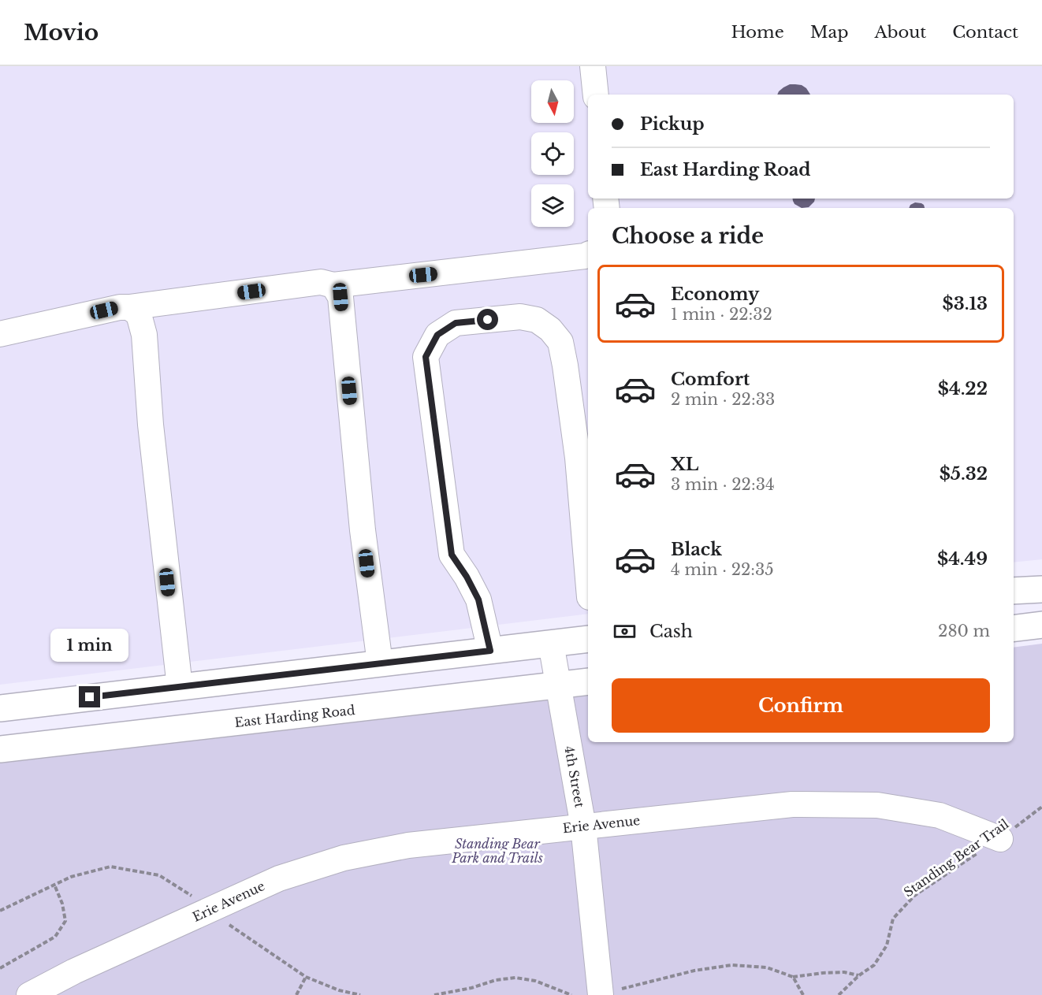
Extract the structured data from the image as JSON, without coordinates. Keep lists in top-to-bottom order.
{
  "streets": {
    "main road": ["East Harding Road"],
    "street": ["4th Street", "Erie Avenue"],
    "path": ["Standing Bear Trail"]
  },
  "crossings": [
    ["East Harding Road", "4th Street"],
    ["4th Street", "Erie Avenue"],
    ["Erie Avenue", "Standing Bear Trail"]
  ],
  "parks": ["Standing Bear Park and Trails"],
  "north": "bottom",
  "page": {
    "header": "Movio",
    "nav": [
      "Home",
      "Map",
      "About",
      "Contact"
    ],
    "banner": ["Pickup", "East Harding Road"],
    "heading": "Choose a ride",
    "list": [
      {
        "name": "Economy",
        "note": "1 min · 22:32",
        "value": "$3.13"
      },
      {
        "name": "Comfort",
        "note": "2 min · 22:33",
        "value": "$4.22"
      },
      {
        "name": "XL",
        "note": "3 min · 22:34",
        "value": "$5.32"
      },
      {
        "name": "Black",
        "note": "4 min · 22:35",
        "value": "$4.49"
      }
    ],
    "pay": ["Cash", "280 m"],
    "bubble": "1 min",
    "buttons": "Confirm"
  }
}
